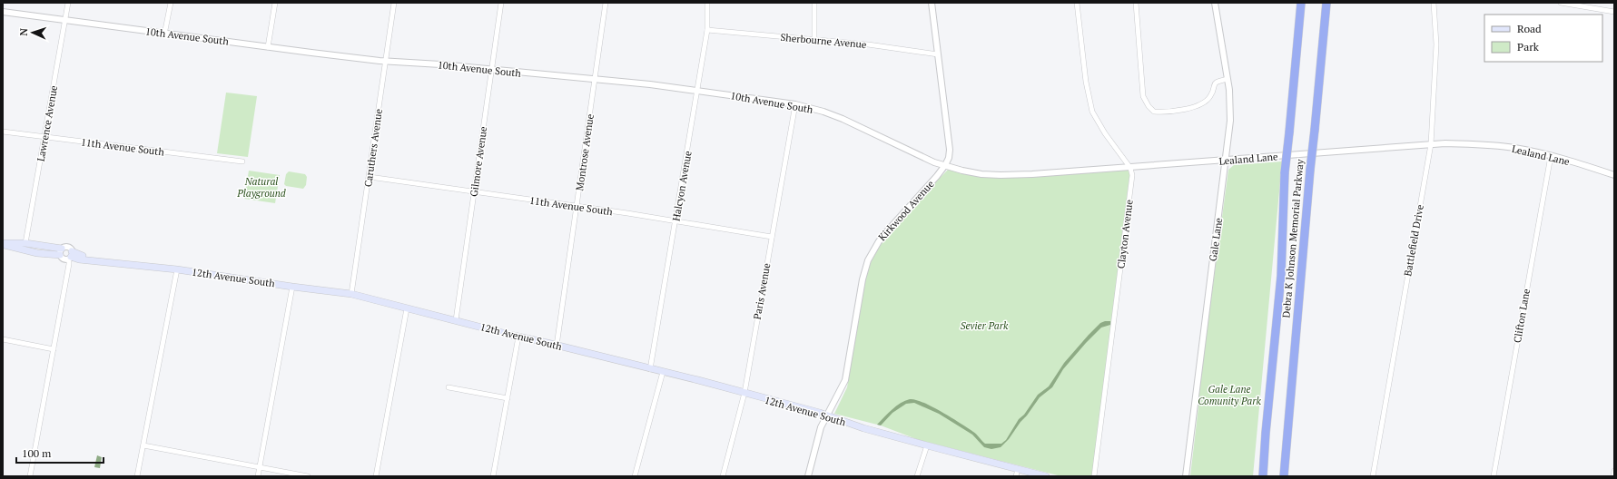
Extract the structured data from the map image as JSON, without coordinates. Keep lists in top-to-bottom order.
{
  "streets": {
    "highway": ["Debra K Johnson Memorial Parkway"],
    "main road": ["12th Avenue South"],
    "street": [
      "10th Avenue South",
      "Sherbourne Avenue",
      "Lawrence Avenue",
      "11th Avenue South",
      "Caruthers Avenue",
      "Montrose Avenue",
      "Lealand Lane",
      "Gilmore Avenue",
      "Halcyon Avenue",
      "Kirkwood Avenue",
      "Clayton Avenue",
      "Gale Lane",
      "Battlefield Drive",
      "Paris Avenue",
      "Clifton Lane"
    ]
  },
  "crossings": [
    ["10th Avenue South", "Lawrence Avenue"],
    ["10th Avenue South", "Caruthers Avenue"],
    ["10th Avenue South", "Montrose Avenue"],
    ["10th Avenue South", "Lealand Lane"],
    ["10th Avenue South", "Gilmore Avenue"],
    ["10th Avenue South", "Halcyon Avenue"],
    ["10th Avenue South", "Kirkwood Avenue"],
    ["10th Avenue South", "Paris Avenue"],
    ["Sherbourne Avenue", "Halcyon Avenue"],
    ["Sherbourne Avenue", "Kirkwood Avenue"],
    ["Lawrence Avenue", "11th Avenue South"],
    ["11th Avenue South", "Caruthers Avenue"],
    ["11th Avenue South", "Montrose Avenue"],
    ["11th Avenue South", "Gilmore Avenue"],
    ["11th Avenue South", "Halcyon Avenue"],
    ["11th Avenue South", "Paris Avenue"],
    ["Caruthers Avenue", "12th Avenue South"],
    ["Montrose Avenue", "12th Avenue South"],
    ["Lealand Lane", "Kirkwood Avenue"],
    ["Lealand Lane", "Clayton Avenue"],
    ["Lealand Lane", "Gale Lane"],
    ["Lealand Lane", "Battlefield Drive"],
    ["Lealand Lane", "Clifton Lane"],
    ["Gilmore Avenue", "12th Avenue South"],
    ["Halcyon Avenue", "12th Avenue South"],
    ["Kirkwood Avenue", "12th Avenue South"],
    ["12th Avenue South", "Paris Avenue"]
  ],
  "parks": ["Natural Playground", "Sevier Park", "Gale Lane Comunity Park"],
  "legend": ["Road", "Park"],
  "scale_bar": "100 m",
  "north": "left"
}
